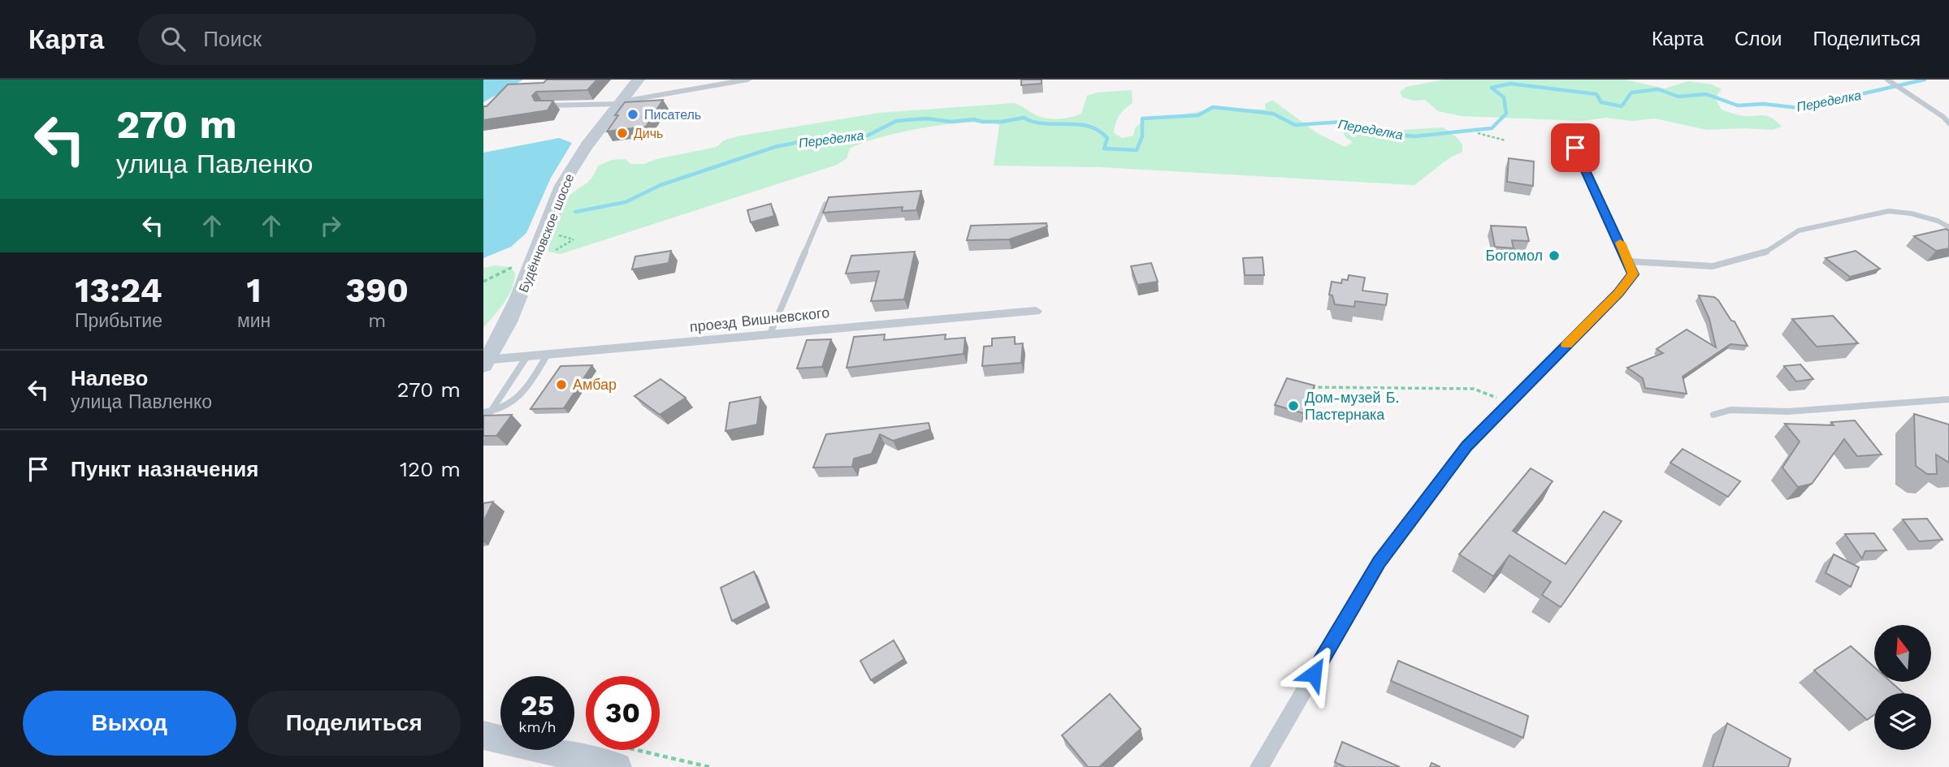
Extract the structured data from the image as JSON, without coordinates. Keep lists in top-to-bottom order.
{
  "streets": {
    "main road": ["Будённовское шоссе"],
    "street": ["проезд Вишневского"]
  },
  "crossings": [
    ["Будённовское шоссе", "проезд Вишневского"]
  ],
  "water": ["Переделка"],
  "places": [
    "Писатель",
    "Дичь",
    "Богомол",
    "Амбар",
    "Дом-музей Б. Пастернака"
  ],
  "north": "top",
  "page": {
    "header": "Карта",
    "search": "Поиск",
    "nav": ["Карта", "Слои", "Поделиться"],
    "turn": ["270 m", "улица Павленко"],
    "eta": [
      "13:24",
      "Прибытие",
      "1",
      "мин",
      "390",
      "m"
    ],
    "list": [
      {
        "name": "Налево",
        "note": "улица Павленко",
        "value": "270 m"
      },
      {
        "name": "Пункт назначения",
        "value": "120 m"
      }
    ],
    "speed": "25 km/h",
    "limit": "30",
    "buttons": ["Выход", "Поделиться"]
  }
}
